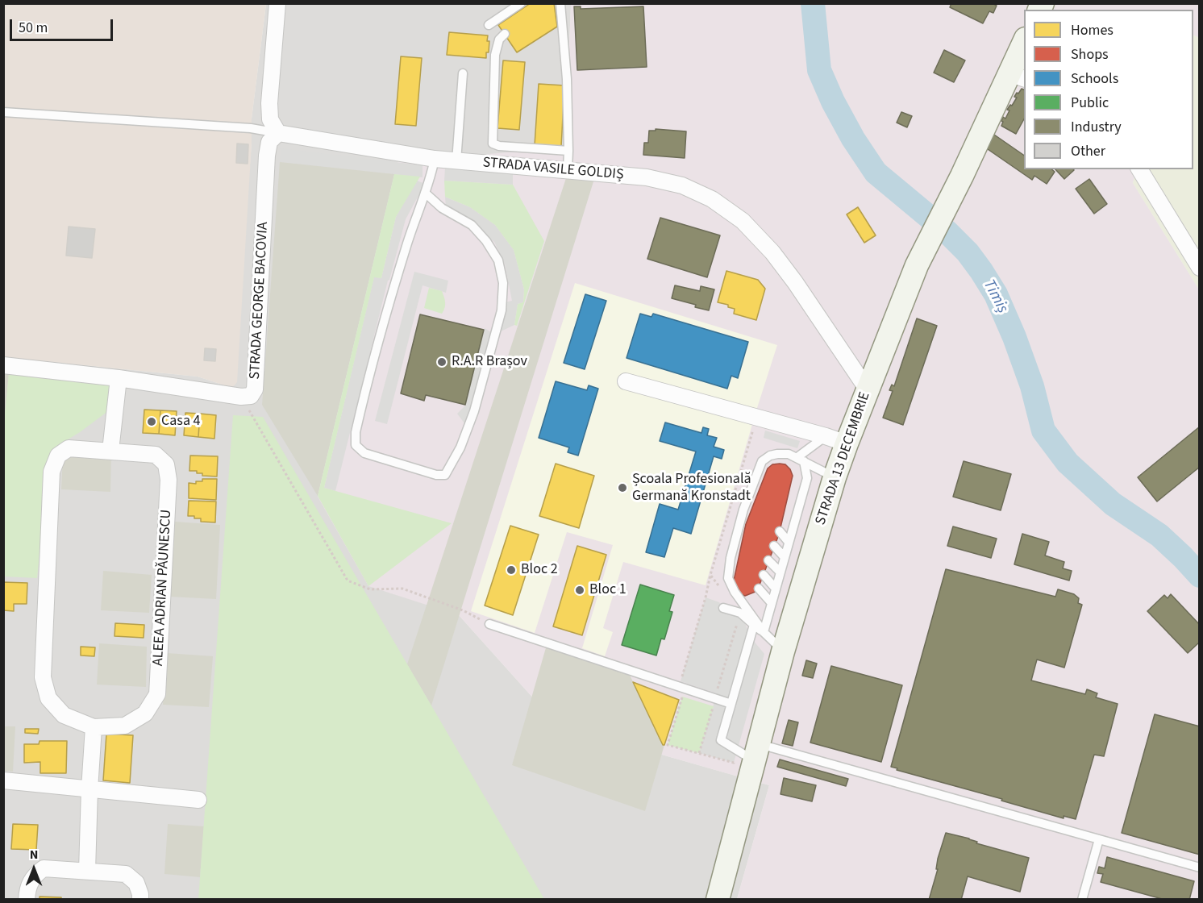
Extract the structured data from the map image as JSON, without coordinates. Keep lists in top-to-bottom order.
{
  "streets": {
    "main road": ["STRADA 13 DECEMBRIE"],
    "street": ["STRADA VASILE GOLDIȘ", "STRADA GEORGE BACOVIA", "ALEEA ADRIAN PĂUNESCU"]
  },
  "crossings": [
    ["STRADA VASILE GOLDIȘ", "STRADA GEORGE BACOVIA"],
    ["STRADA VASILE GOLDIȘ", "STRADA 13 DECEMBRIE"]
  ],
  "water": ["Timiș"],
  "places": [
    "R.A.R Brașov",
    "Casa 4",
    "Școala Profesională Germană Kronstadt",
    "Bloc 2",
    "Bloc 1"
  ],
  "legend": [
    "Homes",
    "Shops",
    "Schools",
    "Public",
    "Industry",
    "Other"
  ],
  "scale_bar": "50 m",
  "north": "top"
}
